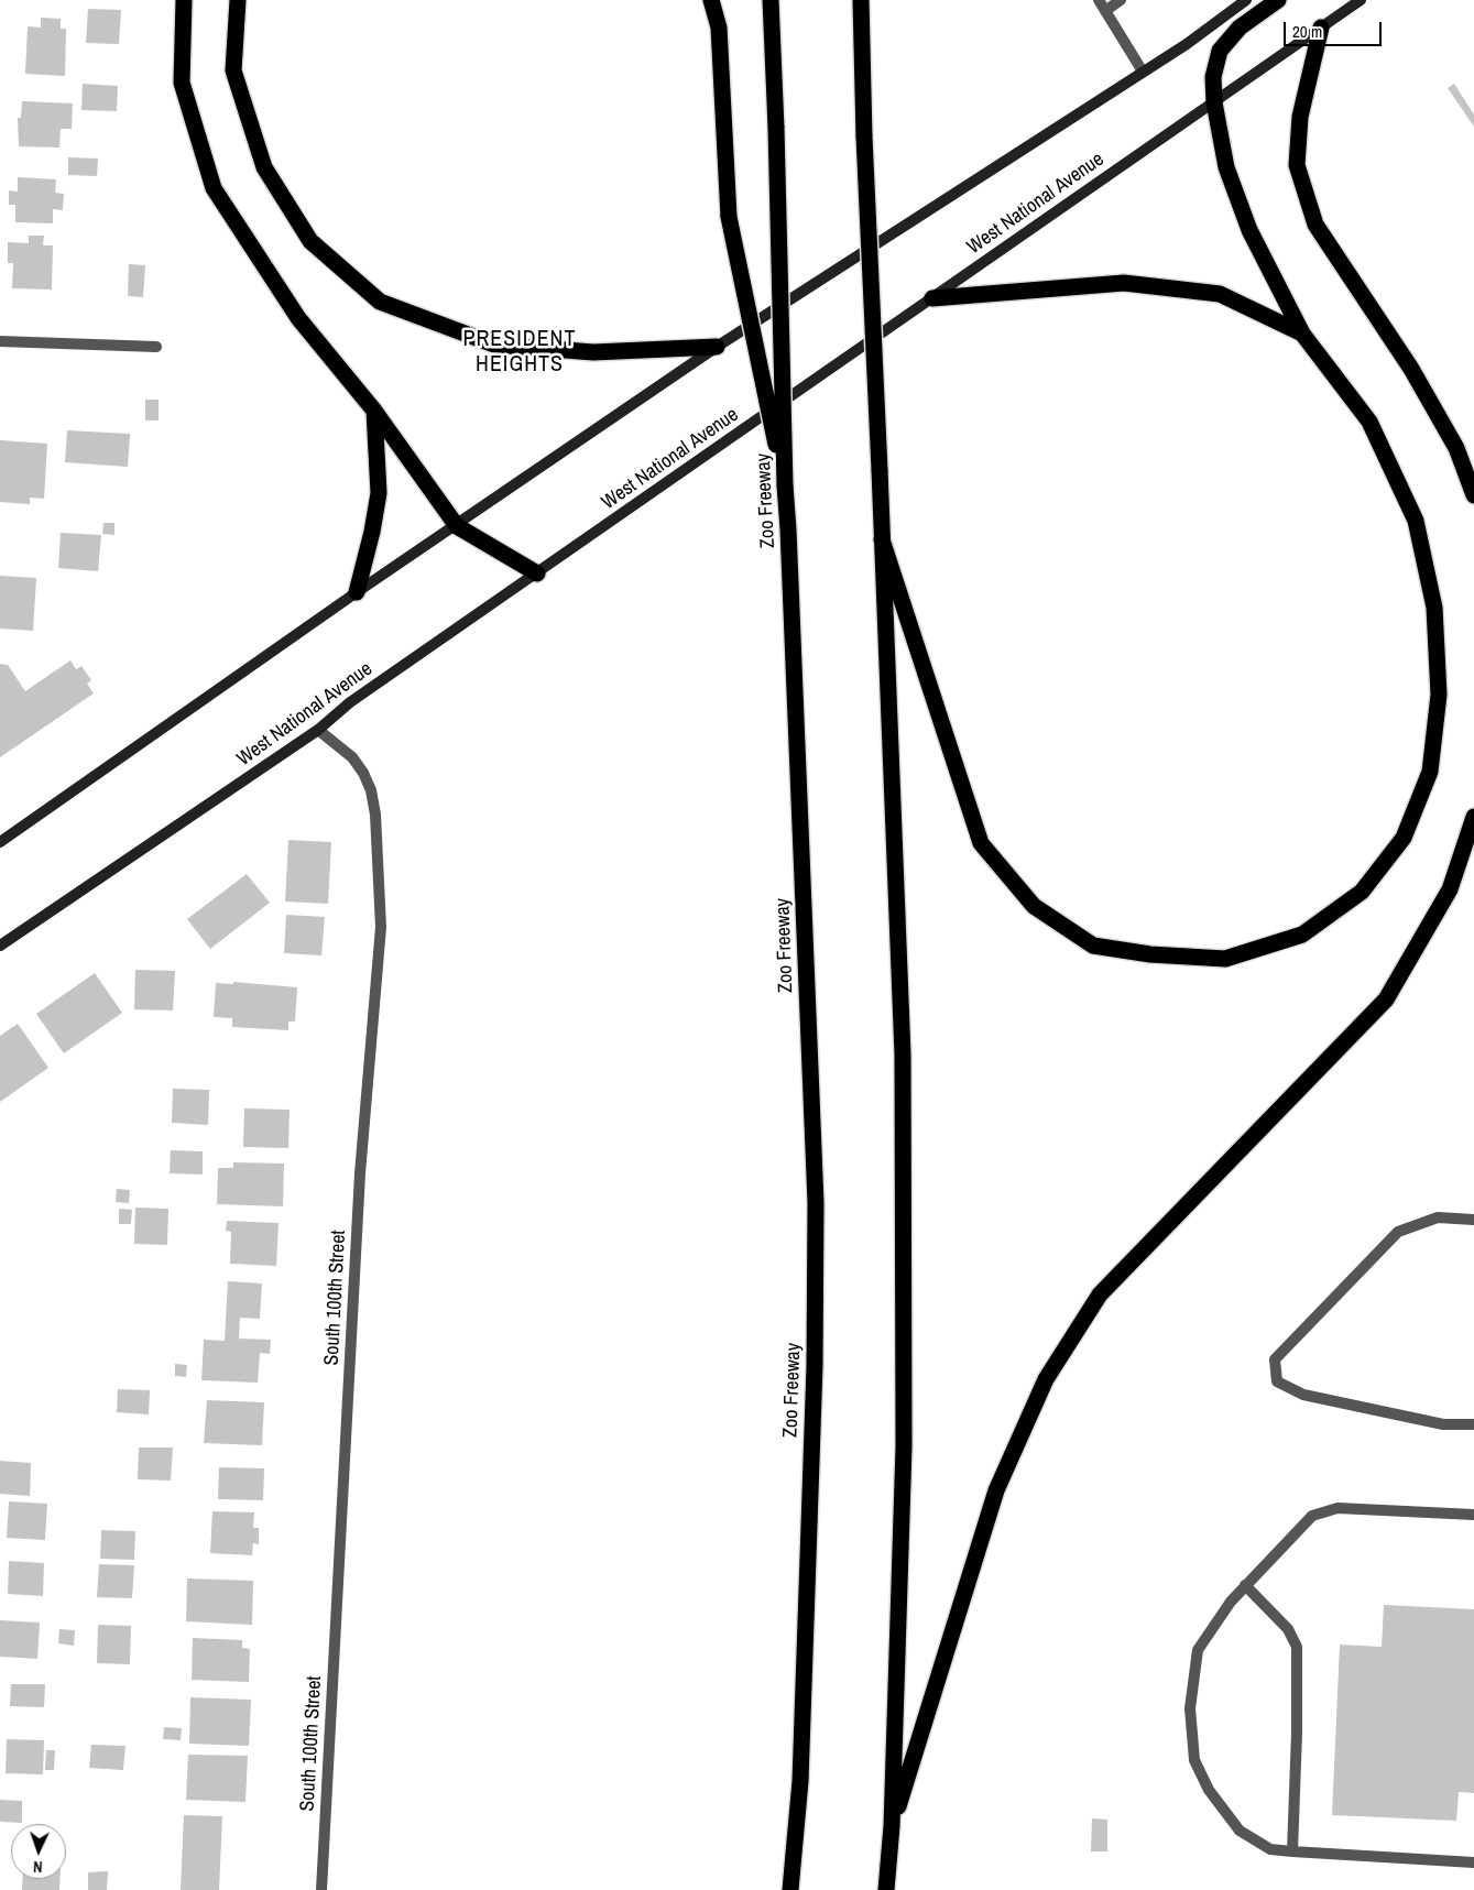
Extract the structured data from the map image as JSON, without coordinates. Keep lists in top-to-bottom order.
{
  "streets": {
    "highway": ["Zoo Freeway"],
    "main road": ["West National Avenue"],
    "street": ["South 100th Street"]
  },
  "crossings": [
    ["West National Avenue", "South 100th Street"]
  ],
  "districts": ["PRESIDENT HEIGHTS"],
  "scale_bar": "20 m",
  "north": "bottom"
}
